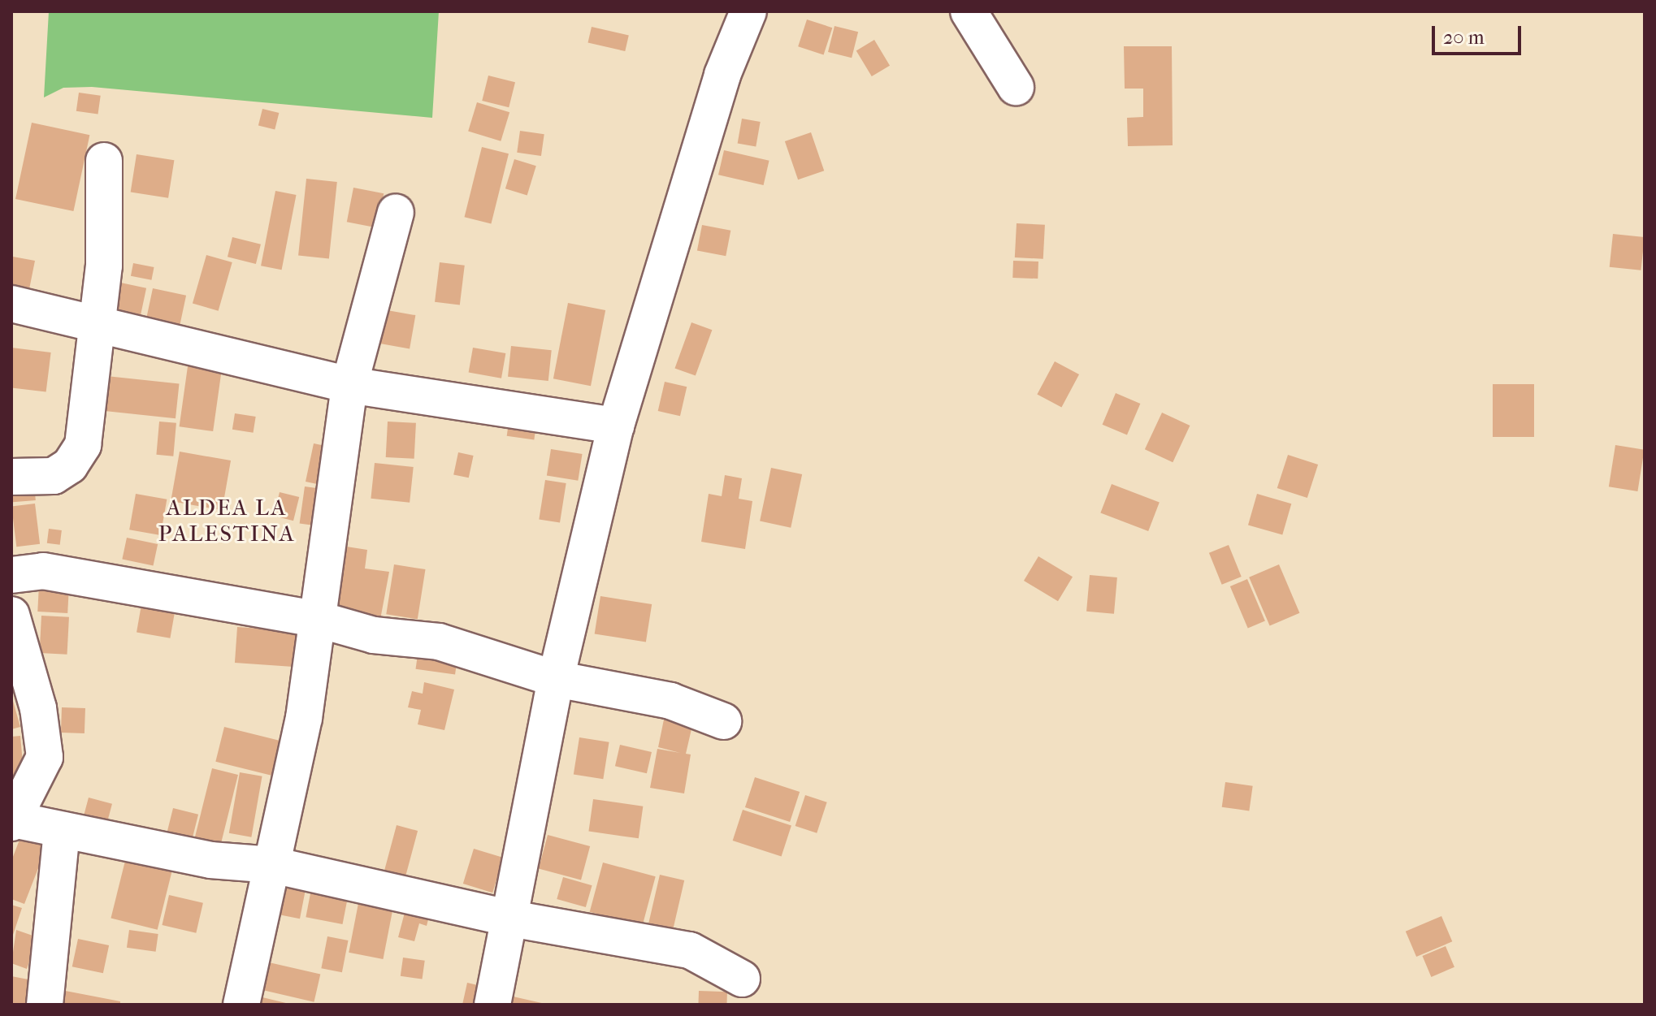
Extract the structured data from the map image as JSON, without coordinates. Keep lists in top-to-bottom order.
{
  "districts": ["ALDEA LA PALESTINA"],
  "scale_bar": "20 m"
}
